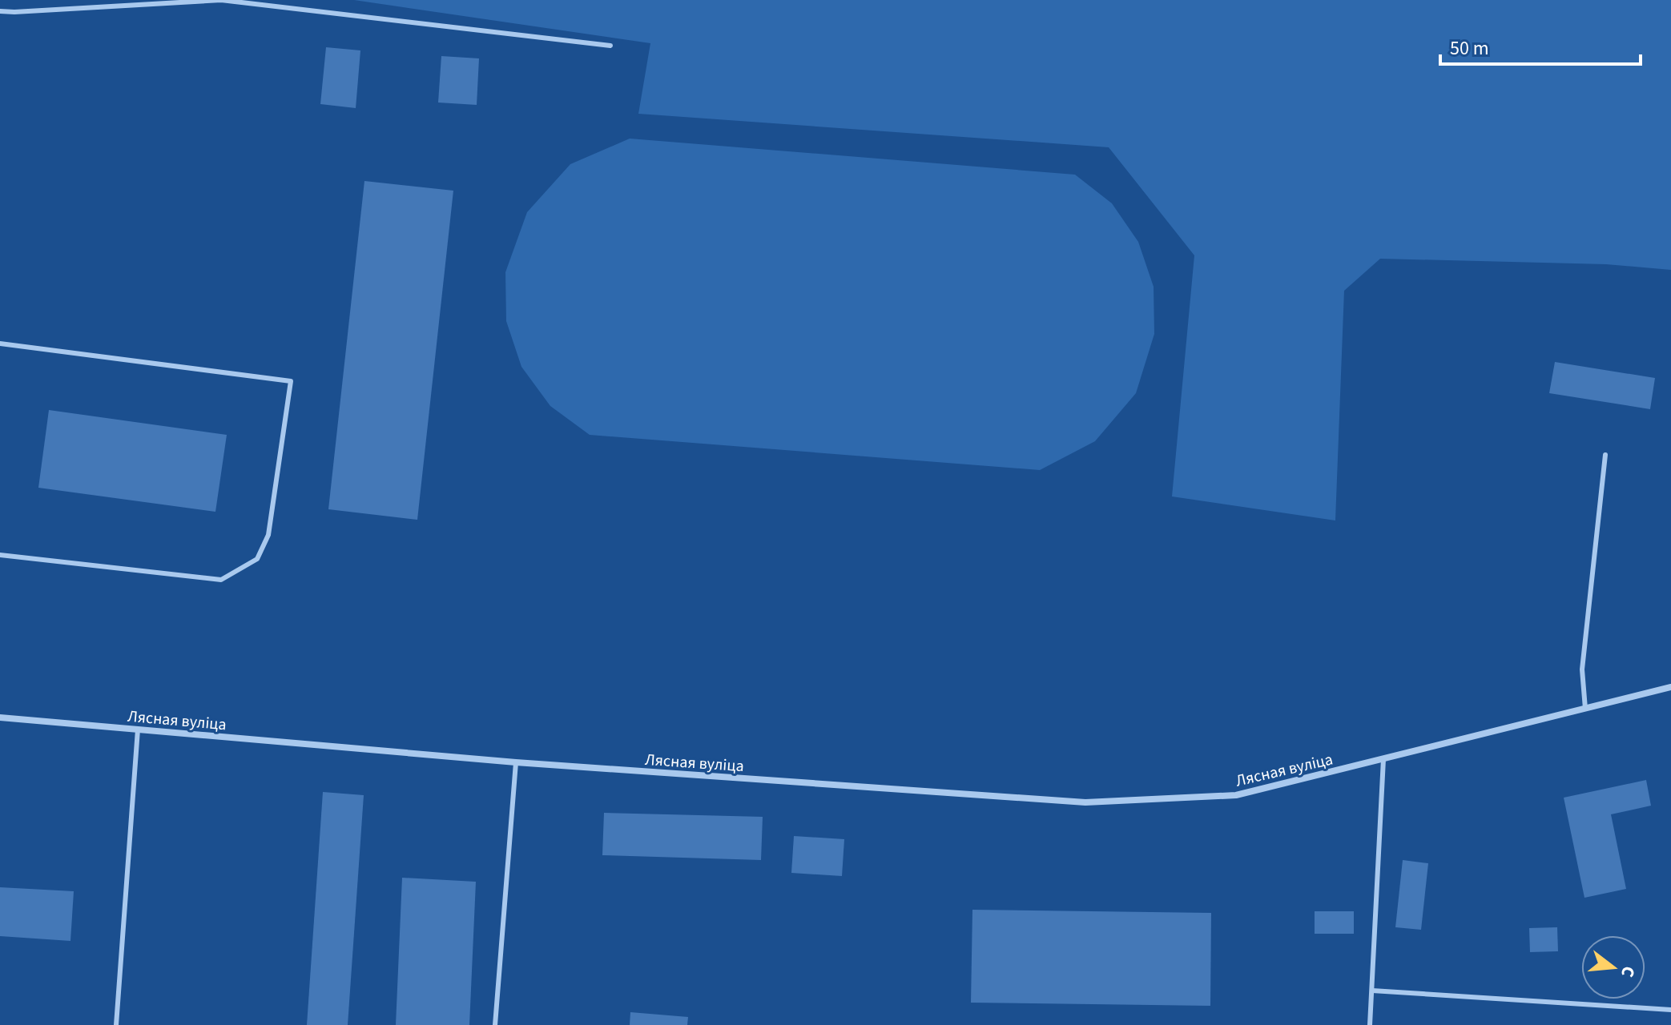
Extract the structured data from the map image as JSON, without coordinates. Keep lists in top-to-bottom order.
{
  "streets": {
    "street": ["Лясная вуліца"]
  },
  "scale_bar": "50 m",
  "north": "right"
}
